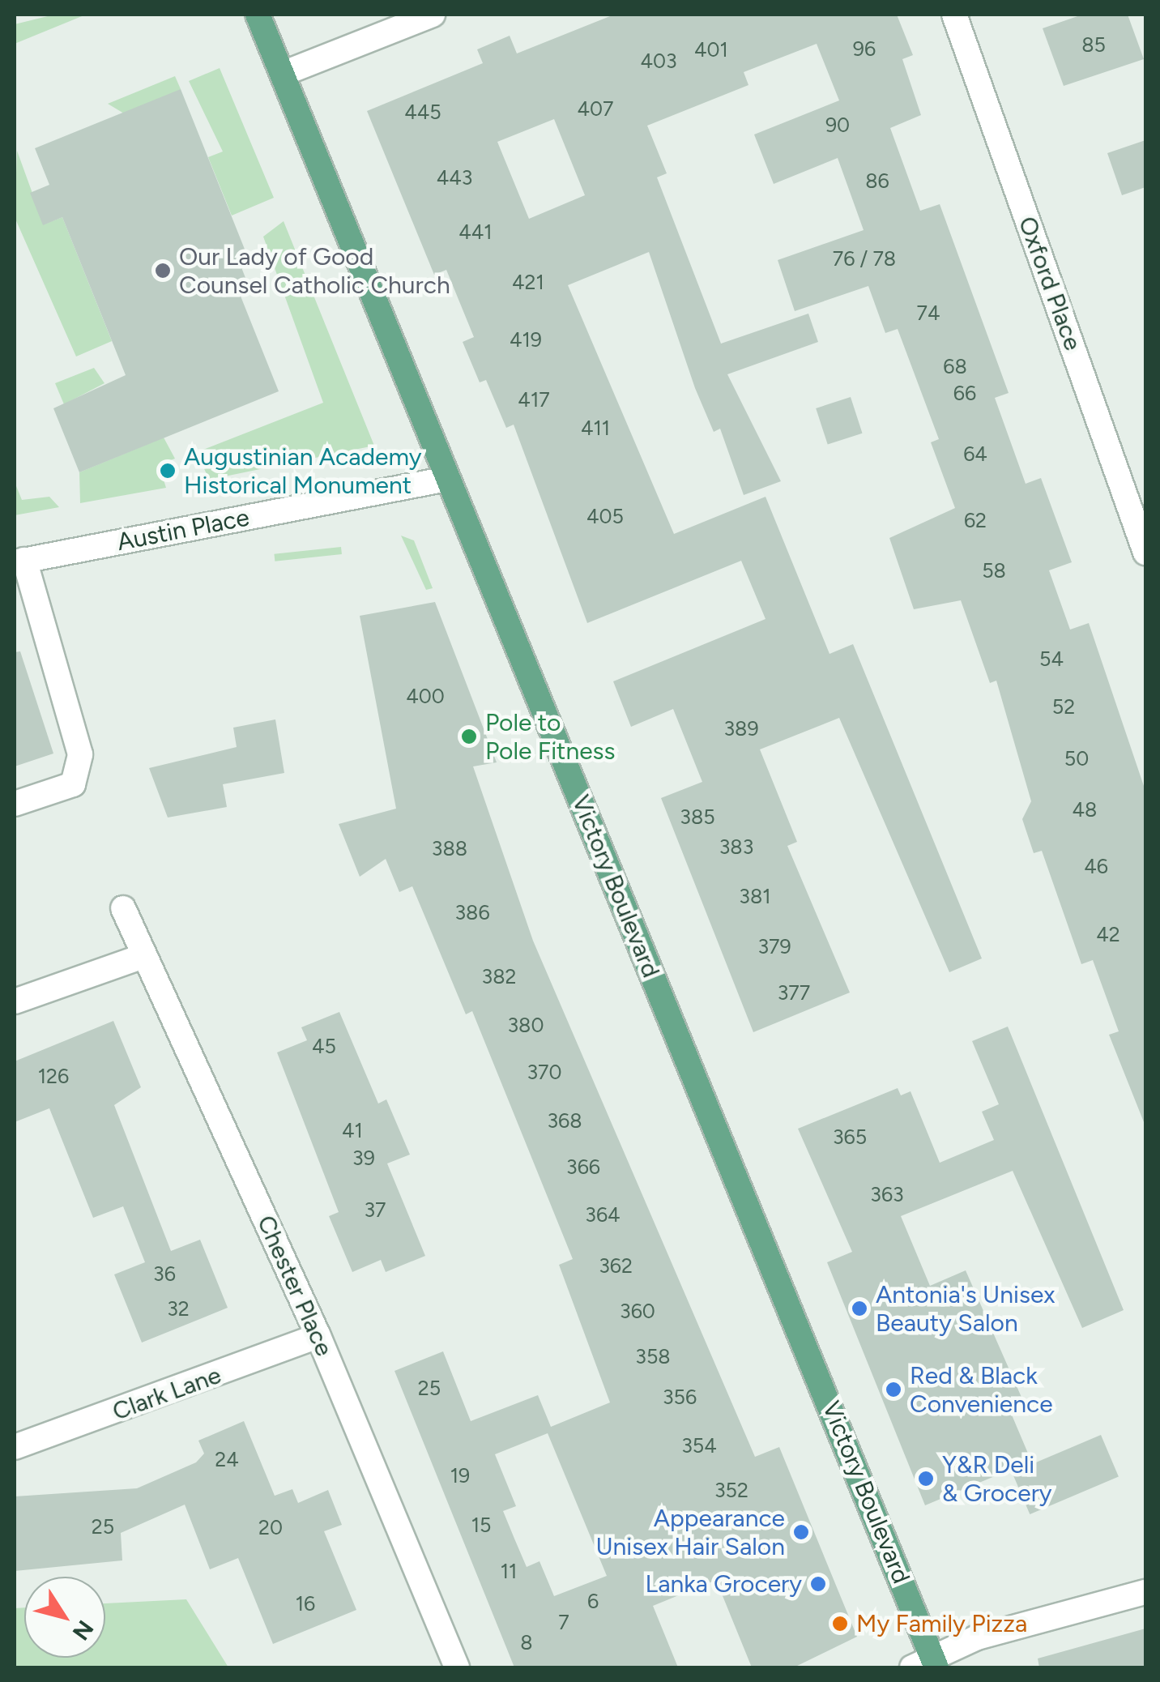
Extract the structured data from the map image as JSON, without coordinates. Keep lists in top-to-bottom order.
{
  "streets": {
    "main road": ["Victory Boulevard"],
    "street": [
      "Oxford Place",
      "Austin Place",
      "Chester Place",
      "Clark Lane"
    ]
  },
  "crossings": [
    ["Austin Place", "Victory Boulevard"],
    ["Chester Place", "Clark Lane"]
  ],
  "places": [
    "Our Lady of Good Counsel Catholic Church",
    "Augustinian Academy Historical Monument",
    "Pole to Pole Fitness",
    "Antonia's Unisex Beauty Salon",
    "Red & Black Convenience",
    "Y&R Deli & Grocery",
    "Appearance Unisex Hair Salon",
    "Lanka Grocery",
    "My Family Pizza"
  ],
  "house_numbers": [
    "85",
    "96",
    "401",
    "403",
    "407",
    "445",
    "90",
    "443",
    "86",
    "441",
    "76 / 78",
    "421",
    "74",
    "419",
    "68",
    "66",
    "417",
    "411",
    "64",
    "405",
    "62",
    "58",
    "54",
    "400",
    "52",
    "389",
    "50",
    "48",
    "385",
    "383",
    "388",
    "46",
    "381",
    "386",
    "42",
    "379",
    "382",
    "377",
    "380",
    "45",
    "370",
    "126",
    "368",
    "41",
    "365",
    "39",
    "366",
    "363",
    "37",
    "364",
    "362",
    "36",
    "32",
    "360",
    "358",
    "25",
    "356",
    "354",
    "24",
    "19",
    "352",
    "15",
    "25",
    "20",
    "11",
    "6",
    "16",
    "7",
    "8"
  ],
  "north": "bottom right"
}
